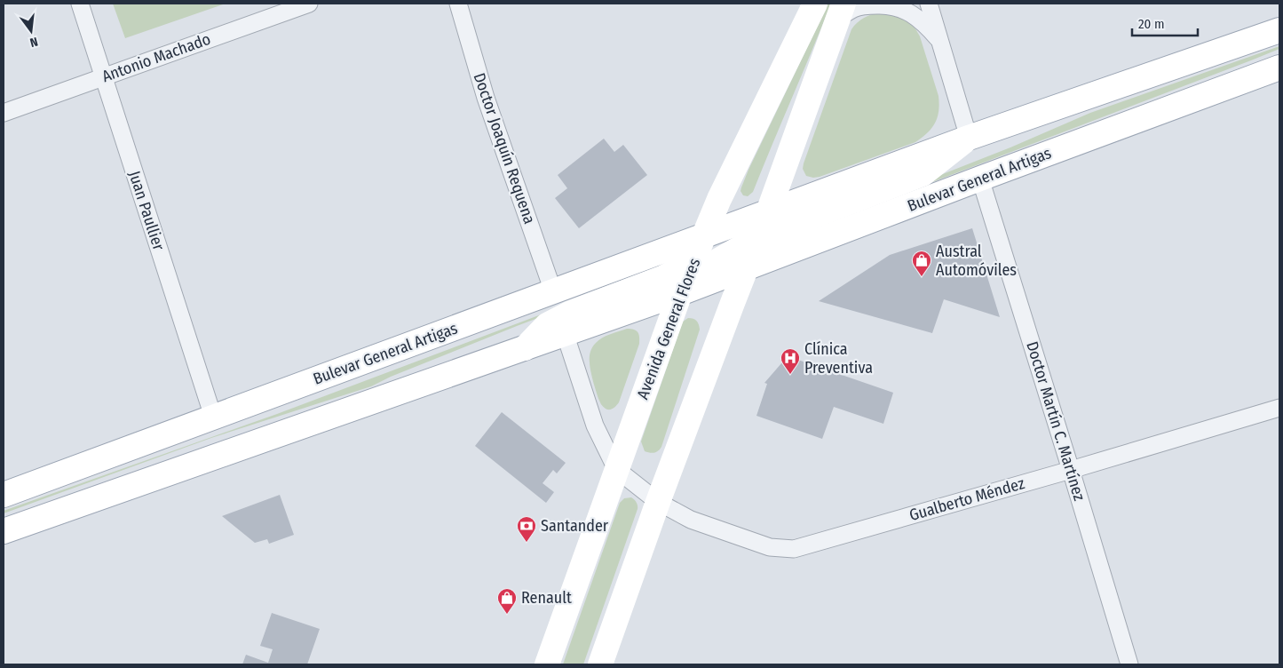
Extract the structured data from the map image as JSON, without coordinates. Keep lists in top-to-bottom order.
{
  "streets": {
    "main road": ["Bulevar General Artigas", "Avenida General Flores"],
    "street": [
      "Antonio Machado",
      "Doctor Joaquín Requena",
      "Juan Paullier",
      "Doctor Martín C. Martínez",
      "Gualberto Méndez"
    ]
  },
  "crossings": [
    ["Antonio Machado", "Juan Paullier"],
    ["Doctor Joaquín Requena", "Bulevar General Artigas"],
    ["Bulevar General Artigas", "Juan Paullier"],
    ["Bulevar General Artigas", "Avenida General Flores"],
    ["Bulevar General Artigas", "Doctor Martín C. Martínez"],
    ["Doctor Martín C. Martínez", "Gualberto Méndez"]
  ],
  "places": {
    "shop": ["Austral Automóviles", "Renault"],
    "hospital": ["Clínica Preventiva"],
    "bank": ["Santander"]
  },
  "scale_bar": "20 m",
  "north": "bottom"
}
